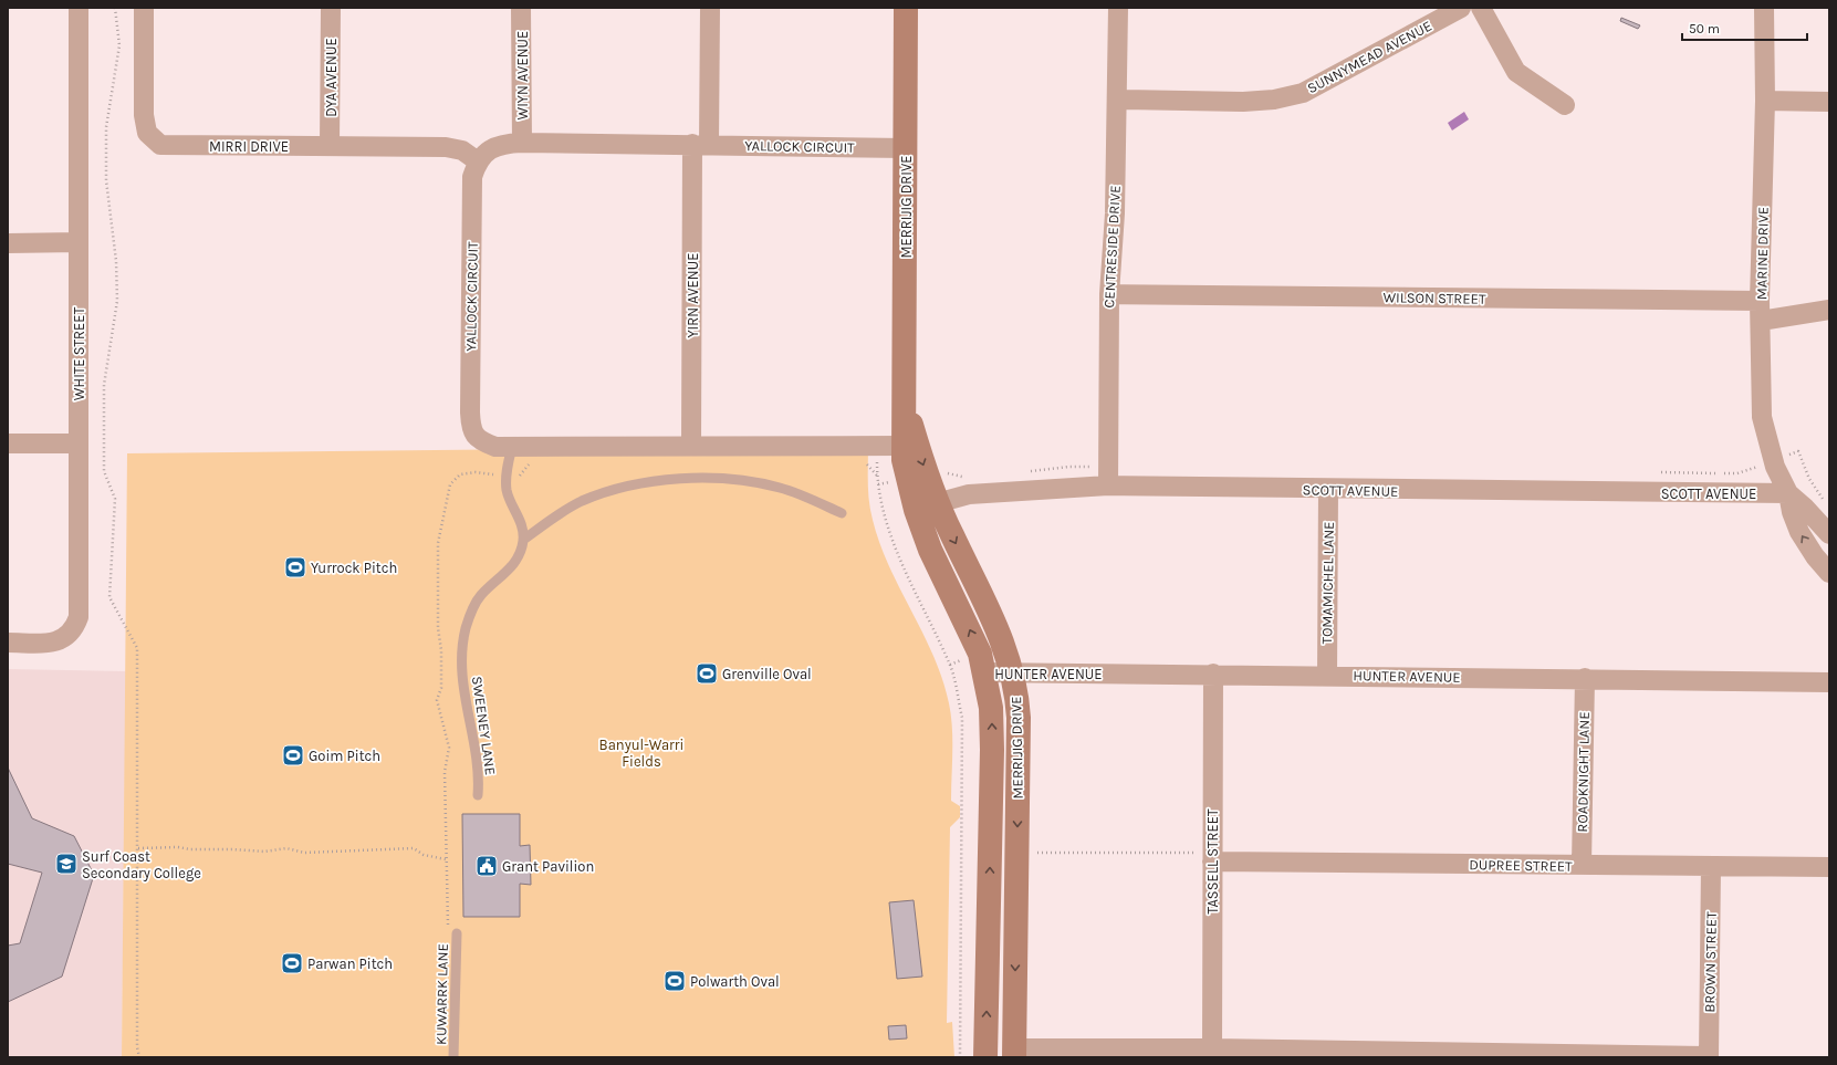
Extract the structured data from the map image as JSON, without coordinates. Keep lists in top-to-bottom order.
{
  "streets": {
    "street": [
      "SUNNYMEAD AVENUE",
      "WIYN AVENUE",
      "DYA AVENUE",
      "MIRRI DRIVE",
      "YALLOCK CIRCUIT",
      "MERRIJIG DRIVE",
      "CENTRESIDE DRIVE",
      "MARINE DRIVE",
      "YIRN AVENUE",
      "WILSON STREET",
      "WHITE STREET",
      "SCOTT AVENUE",
      "TOMAMICHEL LANE",
      "HUNTER AVENUE",
      "ROADKNIGHT LANE",
      "TASSELL STREET",
      "DUPREE STREET",
      "BROWN STREET"
    ],
    "lane": ["SWEENEY LANE", "KUWARRK LANE"]
  },
  "crossings": [
    ["SUNNYMEAD AVENUE", "CENTRESIDE DRIVE"],
    ["WIYN AVENUE", "YALLOCK CIRCUIT"],
    ["DYA AVENUE", "MIRRI DRIVE"],
    ["MIRRI DRIVE", "YALLOCK CIRCUIT"],
    ["YALLOCK CIRCUIT", "MERRIJIG DRIVE"],
    ["YALLOCK CIRCUIT", "YIRN AVENUE"],
    ["YALLOCK CIRCUIT", "SWEENEY LANE"],
    ["MERRIJIG DRIVE", "SCOTT AVENUE"],
    ["MERRIJIG DRIVE", "HUNTER AVENUE"],
    ["CENTRESIDE DRIVE", "WILSON STREET"],
    ["CENTRESIDE DRIVE", "SCOTT AVENUE"],
    ["MARINE DRIVE", "WILSON STREET"],
    ["MARINE DRIVE", "SCOTT AVENUE"],
    ["SCOTT AVENUE", "TOMAMICHEL LANE"],
    ["TOMAMICHEL LANE", "HUNTER AVENUE"],
    ["HUNTER AVENUE", "ROADKNIGHT LANE"],
    ["HUNTER AVENUE", "TASSELL STREET"],
    ["ROADKNIGHT LANE", "DUPREE STREET"],
    ["TASSELL STREET", "DUPREE STREET"],
    ["DUPREE STREET", "BROWN STREET"]
  ],
  "parks": ["Banyul-Warri Fields"],
  "places": {
    "sports": [
      "Yurrock Pitch",
      "Grenville Oval",
      "Goim Pitch",
      "Parwan Pitch",
      "Polwarth Oval"
    ],
    "school or university": ["Surf Coast Secondary College"],
    "public building": ["Grant Pavilion"]
  },
  "scale_bar": "50 m"
}
